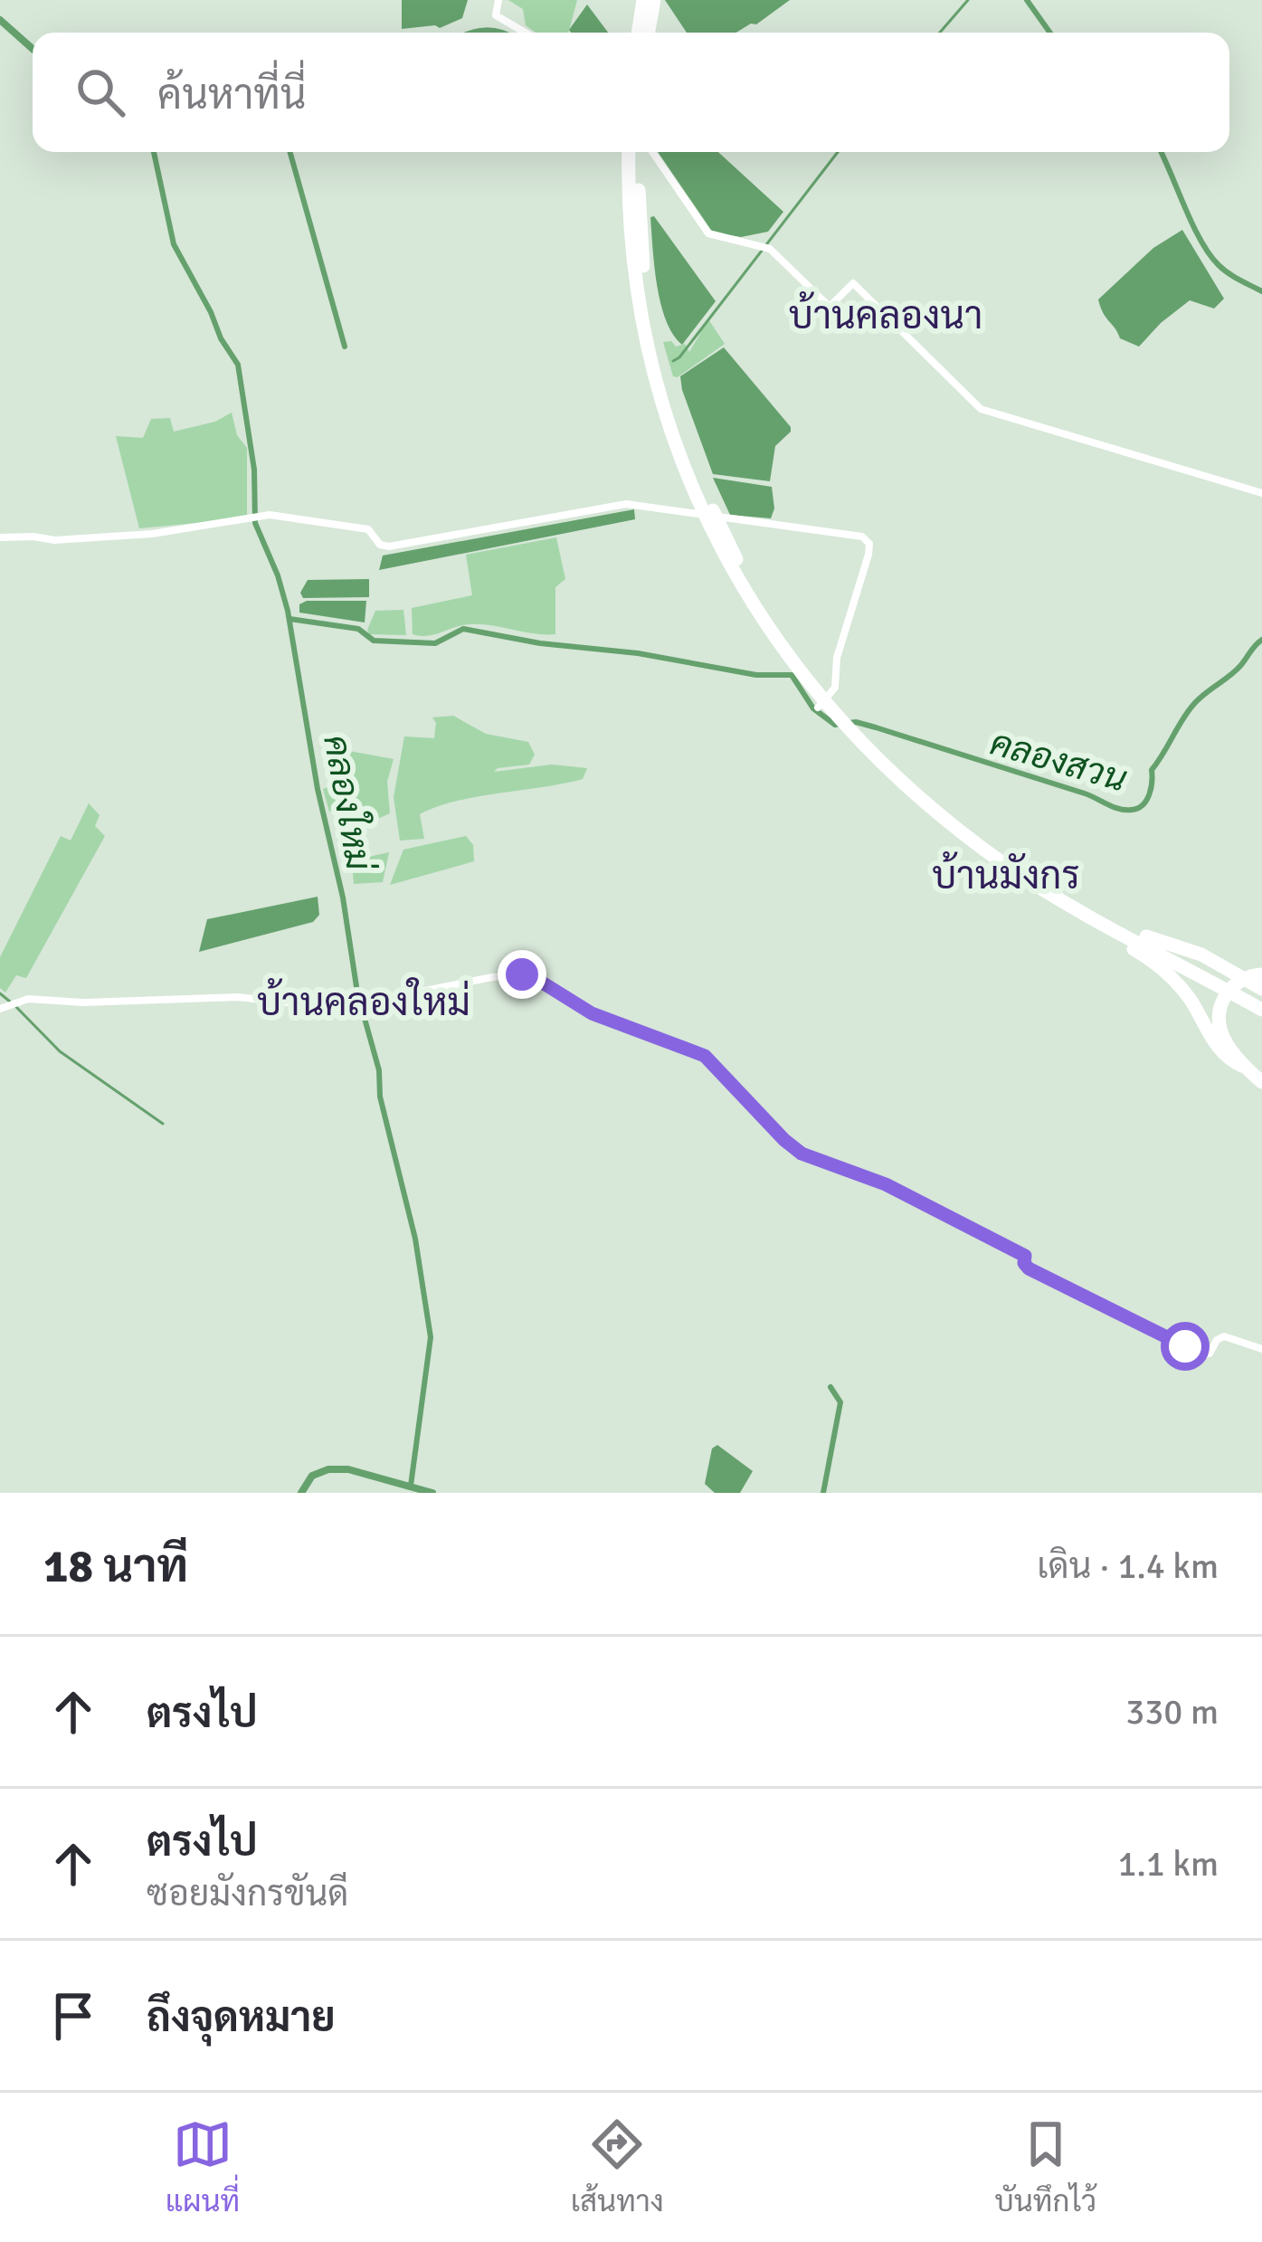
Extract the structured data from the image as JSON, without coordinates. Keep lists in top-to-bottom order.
{
  "districts": ["บ้านคลองนา", "บ้านมังกร", "บ้านคลองใหม่"],
  "water": ["คลองสวน", "คลองใหม่"],
  "page": {
    "search": "ค้นหาที่นี่",
    "heading": ["18 นาที", "เดิน · 1.4 km"],
    "list": [
      ["ตรงไป", "330 m"],
      ["ตรงไป", "ซอยมังกรขันดี", "1.1 km"],
      "ถึงจุดหมาย"
    ],
    "nav": ["แผนที่", "เส้นทาง", "บันทึกไว้"]
  }
}
